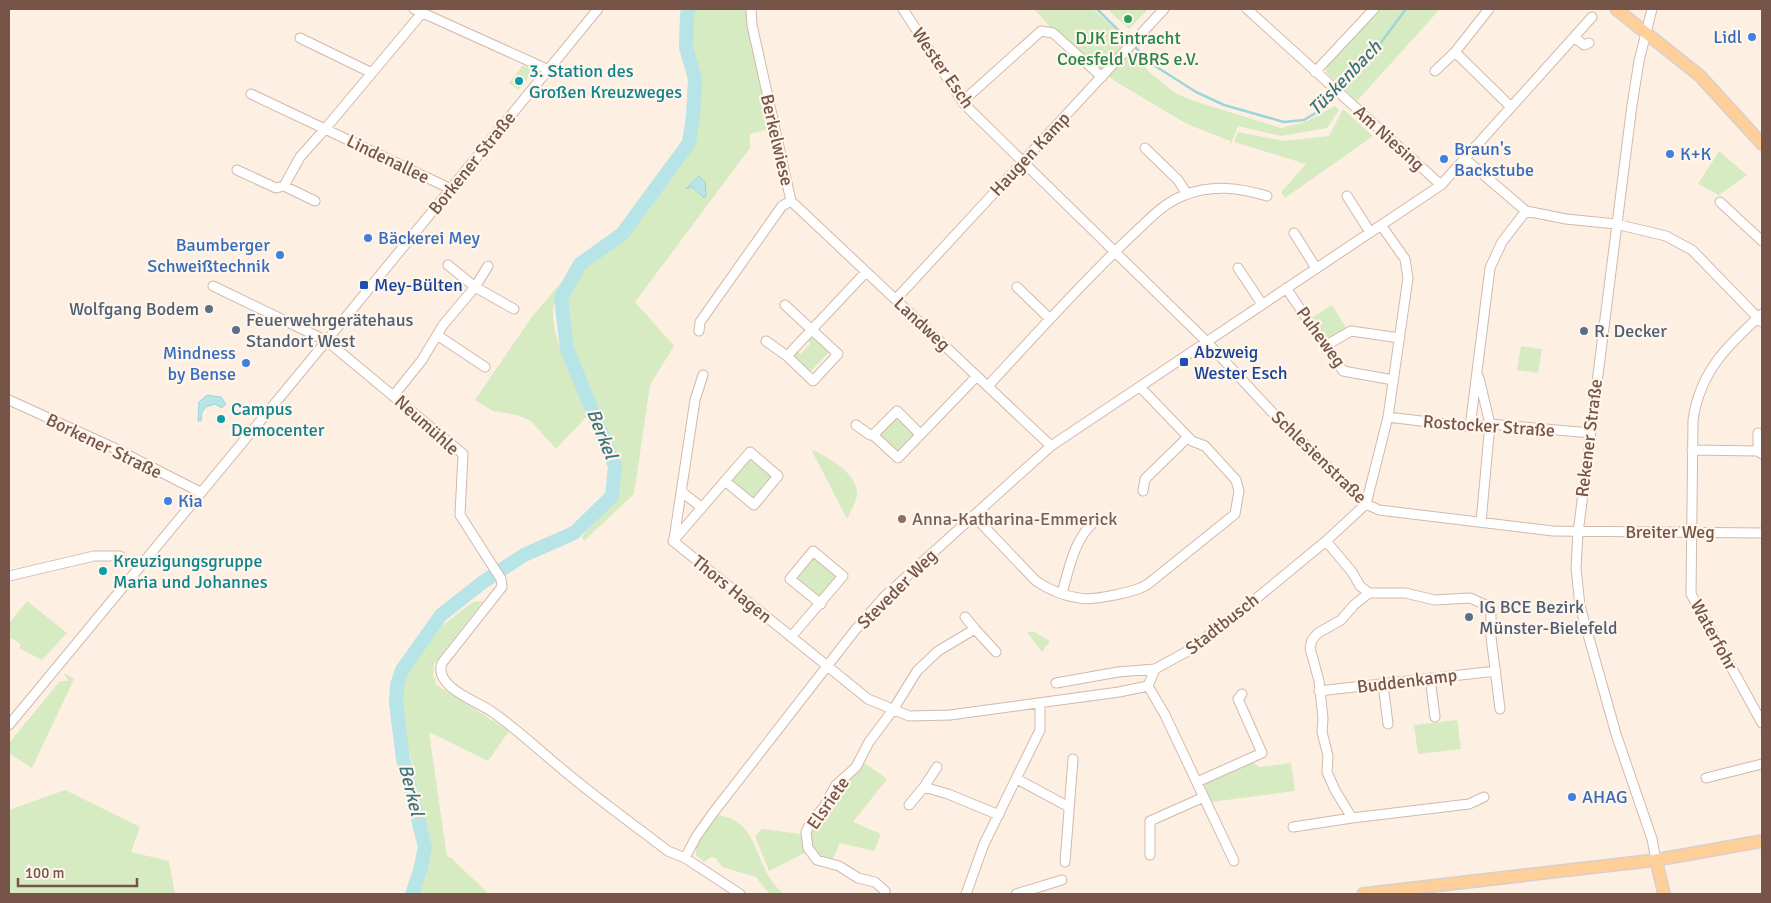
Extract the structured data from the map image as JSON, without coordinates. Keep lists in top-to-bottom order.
{
  "streets": {
    "street": [
      "Wester Esch",
      "Am Niesing",
      "Berkelwiese",
      "Haugen Kamp",
      "Lindenallee",
      "Borkener Straße",
      "Landweg",
      "Puheweg",
      "Neumühle",
      "Rostocker Straße",
      "Rekener Straße",
      "Schlesienstraße",
      "Breiter Weg",
      "Thors Hagen",
      "Steveder Weg",
      "Stadtbusch",
      "Waterfohr",
      "Buddenkamp",
      "Elsriete"
    ]
  },
  "crossings": [
    ["Wester Esch", "Haugen Kamp"],
    ["Wester Esch", "Schlesienstraße"],
    ["Wester Esch", "Steveder Weg"],
    ["Am Niesing", "Steveder Weg"],
    ["Berkelwiese", "Landweg"],
    ["Haugen Kamp", "Landweg"],
    ["Lindenallee", "Borkener Straße"],
    ["Borkener Straße", "Neumühle"],
    ["Landweg", "Steveder Weg"],
    ["Puheweg", "Steveder Weg"],
    ["Neumühle", "Steveder Weg"],
    ["Rostocker Straße", "Rekener Straße"],
    ["Rekener Straße", "Schlesienstraße"],
    ["Rekener Straße", "Breiter Weg"],
    ["Schlesienstraße", "Breiter Weg"],
    ["Schlesienstraße", "Steveder Weg"],
    ["Schlesienstraße", "Stadtbusch"],
    ["Breiter Weg", "Waterfohr"],
    ["Thors Hagen", "Steveder Weg"]
  ],
  "water": ["Tüskenbach", "Berkel"],
  "places": {
    "other": [
      "DJK Eintracht Coesfeld VBRS e.V.",
      "Lidl",
      "3. Station des Großen Kreuzweges",
      "K+K",
      "Braun's Backstube",
      "Bäckerei Mey",
      "Baumberger Schweißtechnik",
      "Wolfgang Bodem",
      "Feuerwehrgerätehaus Standort West",
      "R. Decker",
      "Mindness by Bense",
      "Campus Democenter",
      "Kia",
      "Anna-Katharina-Emmerick",
      "Kreuzigungsgruppe Maria und Johannes",
      "IG BCE Bezirk Münster-Bielefeld",
      "AHAG"
    ],
    "transit": ["Mey-Bülten", "Abzweig Wester Esch"]
  },
  "scale_bar": "100 m"
}
